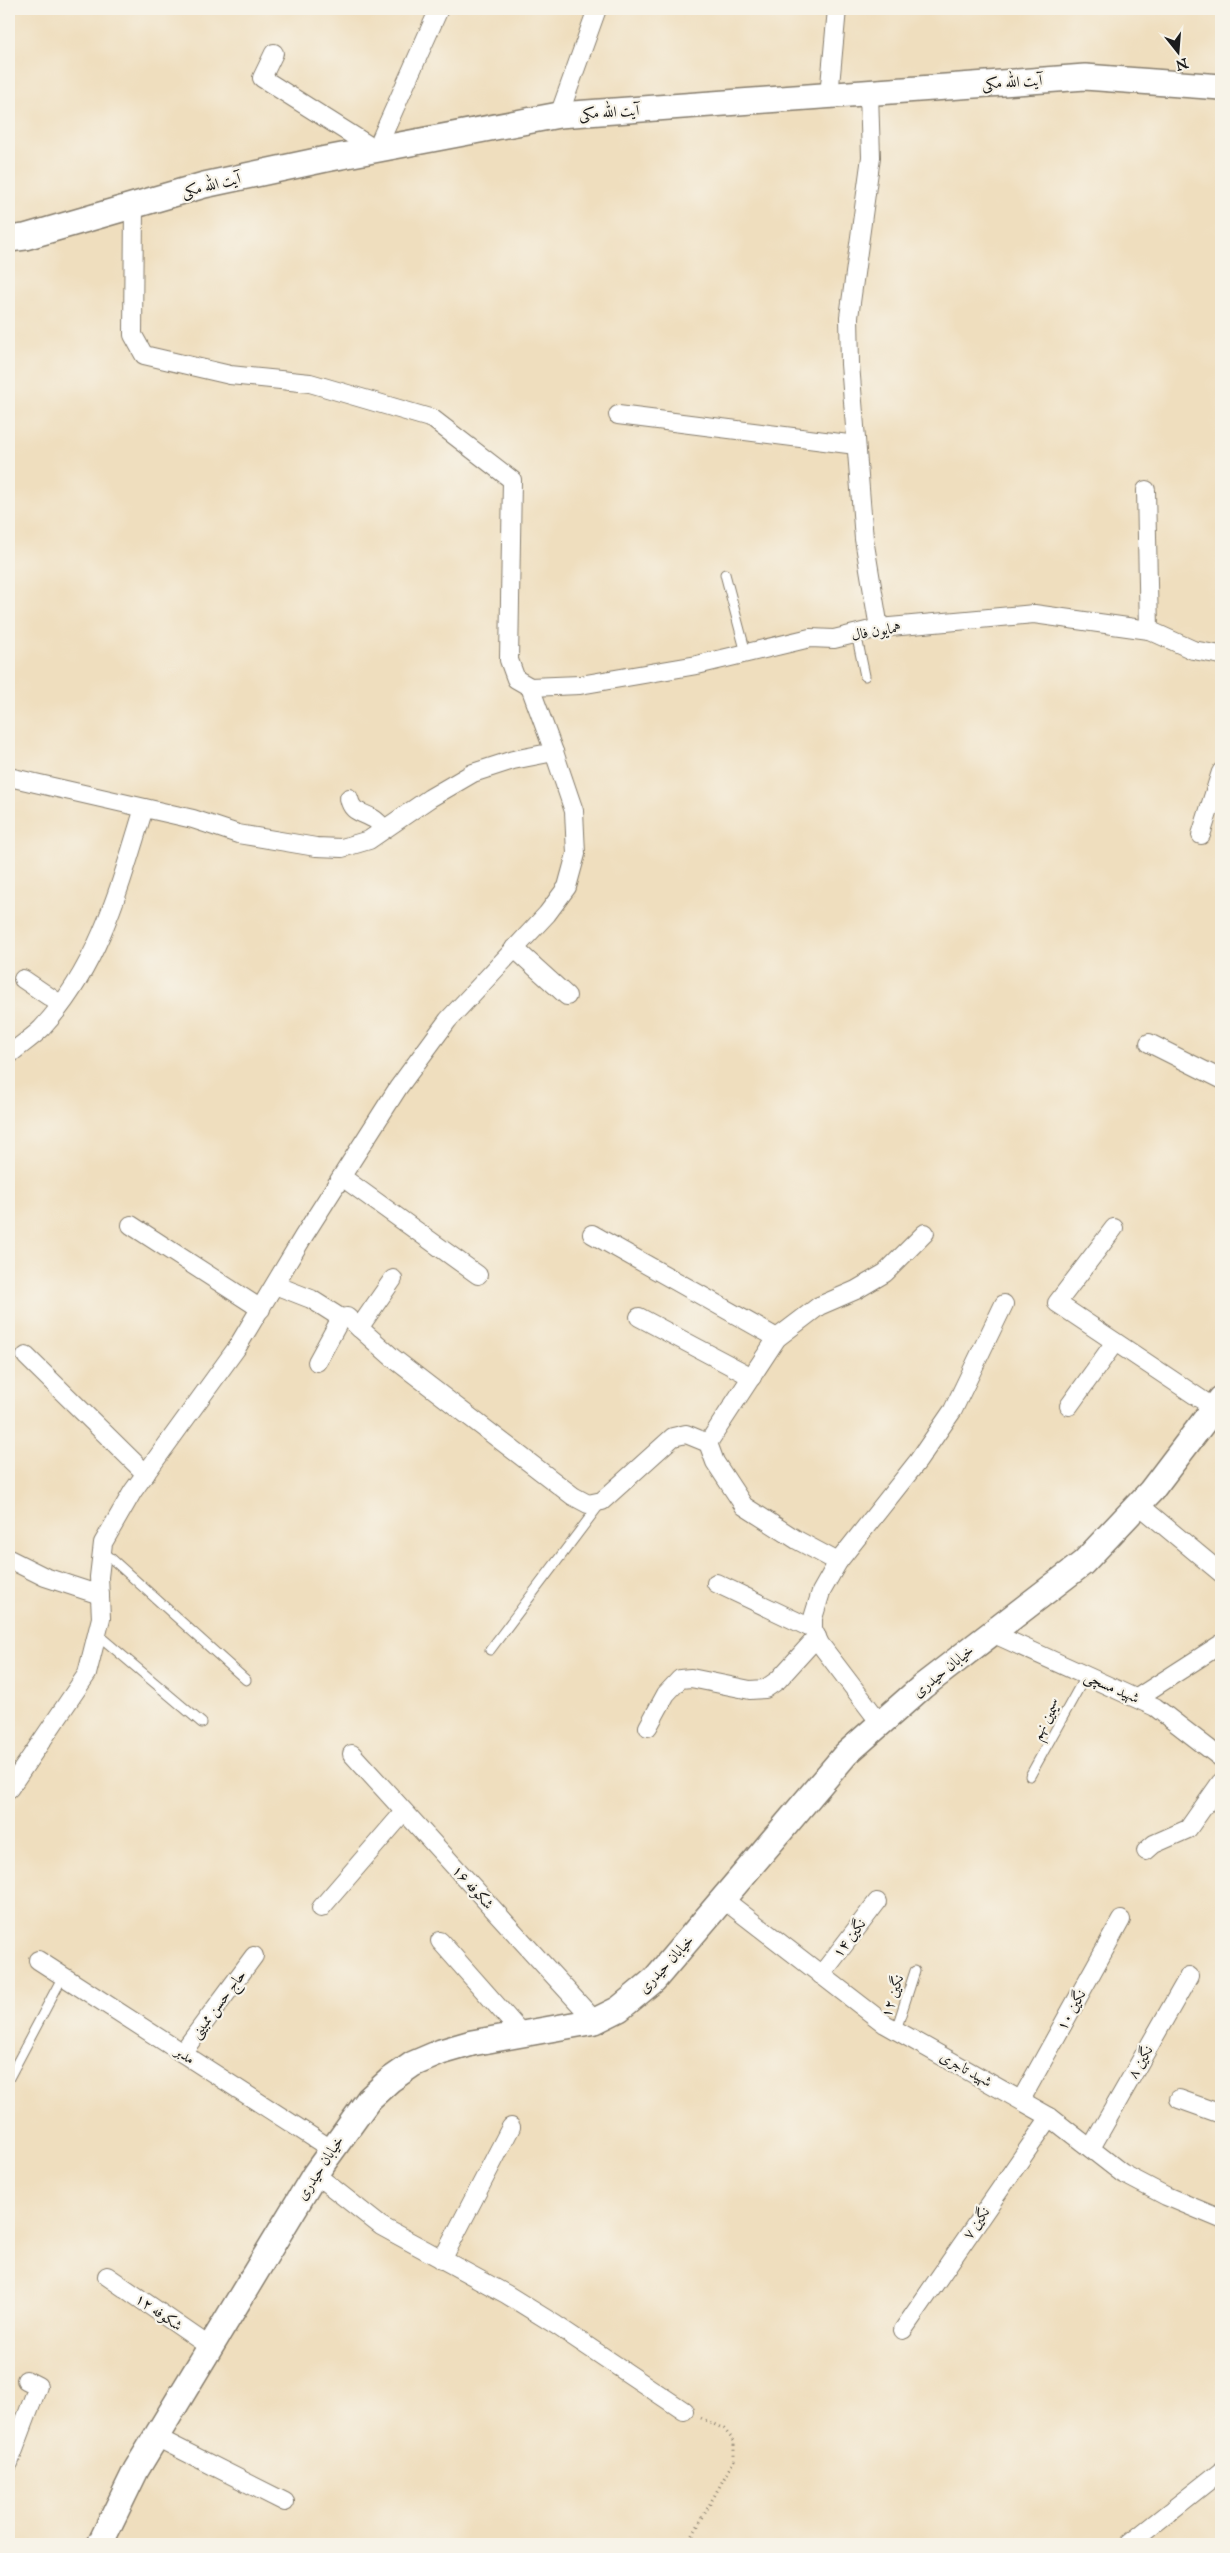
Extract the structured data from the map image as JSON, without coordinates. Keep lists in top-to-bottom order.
{
  "streets": {
    "street": [
      "آیت الله مکی",
      "همایون فال",
      "خیابان حیدری",
      "شهید مسچی",
      "شکوفه ۱۶",
      "نگین ۱۴",
      "حاج حسن ممبینی",
      "نگین ۱۰",
      "مدبر",
      "نگین ۸",
      "شهید تاجری",
      "نگین ۷",
      "شکوفه ۱۲"
    ],
    "lane": ["سیمین نهم", "نگین ۱۲"]
  },
  "crossings": [
    ["خیابان حیدری", "شهید مسچی"],
    ["خیابان حیدری", "شکوفه ۱۶"],
    ["خیابان حیدری", "مدبر"],
    ["خیابان حیدری", "شهید تاجری"],
    ["خیابان حیدری", "شکوفه ۱۲"],
    ["شهید مسچی", "سیمین نهم"],
    ["نگین ۱۴", "شهید تاجری"],
    ["نگین ۱۲", "شهید تاجری"],
    ["حاج حسن ممبینی", "مدبر"],
    ["نگین ۱۰", "شهید تاجری"],
    ["نگین ۸", "شهید تاجری"],
    ["شهید تاجری", "نگین ۷"]
  ],
  "north": "bottom"
}
